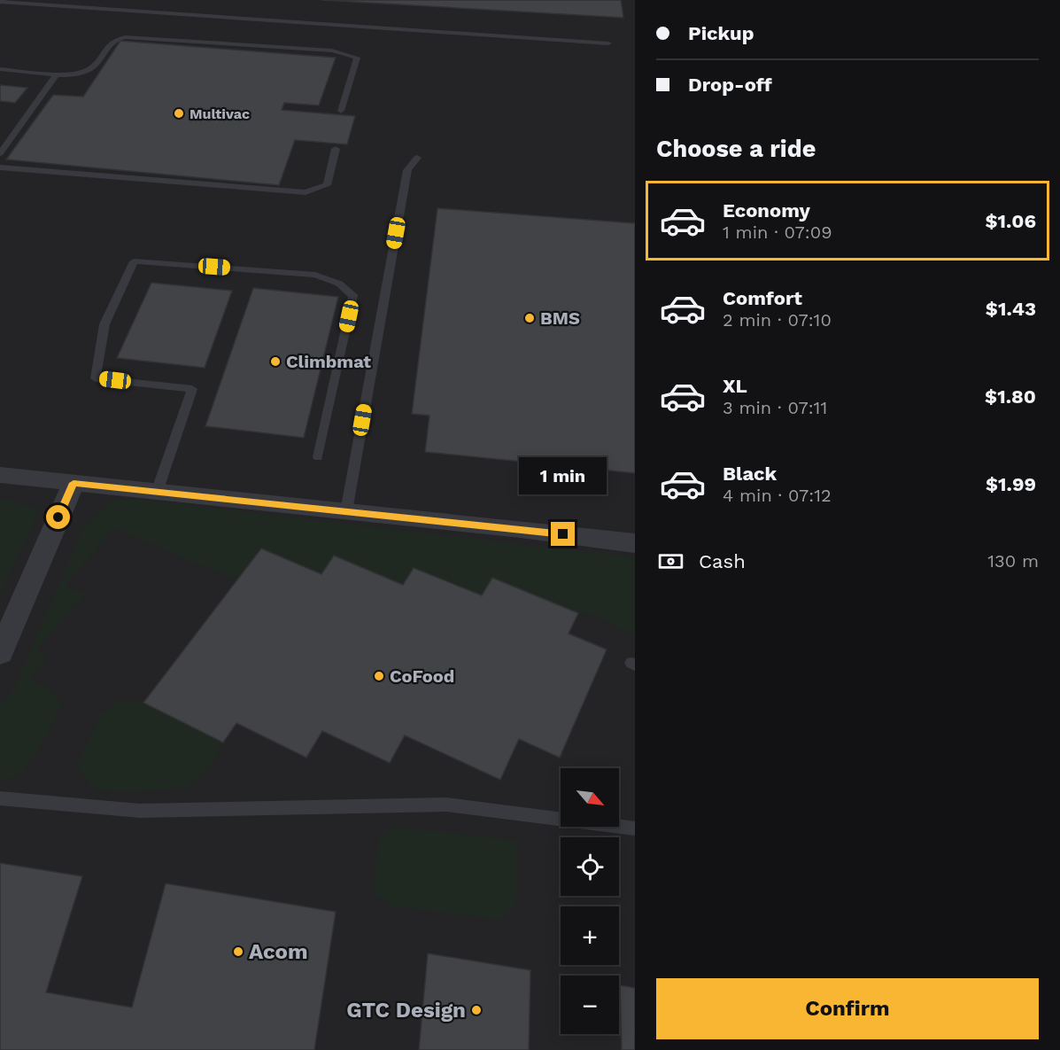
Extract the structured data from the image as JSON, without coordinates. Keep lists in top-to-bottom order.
{
  "places": [
    "Multivac",
    "BMS",
    "Climbmat",
    "CoFood",
    "Acom",
    "GTC Design"
  ],
  "north": "bottom right",
  "page": {
    "banner": ["Pickup", "Drop-off"],
    "heading": "Choose a ride",
    "list": [
      {
        "name": "Economy",
        "note": "1 min · 07:09",
        "value": "$1.06"
      },
      {
        "name": "Comfort",
        "note": "2 min · 07:10",
        "value": "$1.43"
      },
      {
        "name": "XL",
        "note": "3 min · 07:11",
        "value": "$1.80"
      },
      {
        "name": "Black",
        "note": "4 min · 07:12",
        "value": "$1.99"
      }
    ],
    "bubble": "1 min",
    "pay": ["Cash", "130 m"],
    "map_buttons": ["+", "−"],
    "buttons": "Confirm"
  }
}
